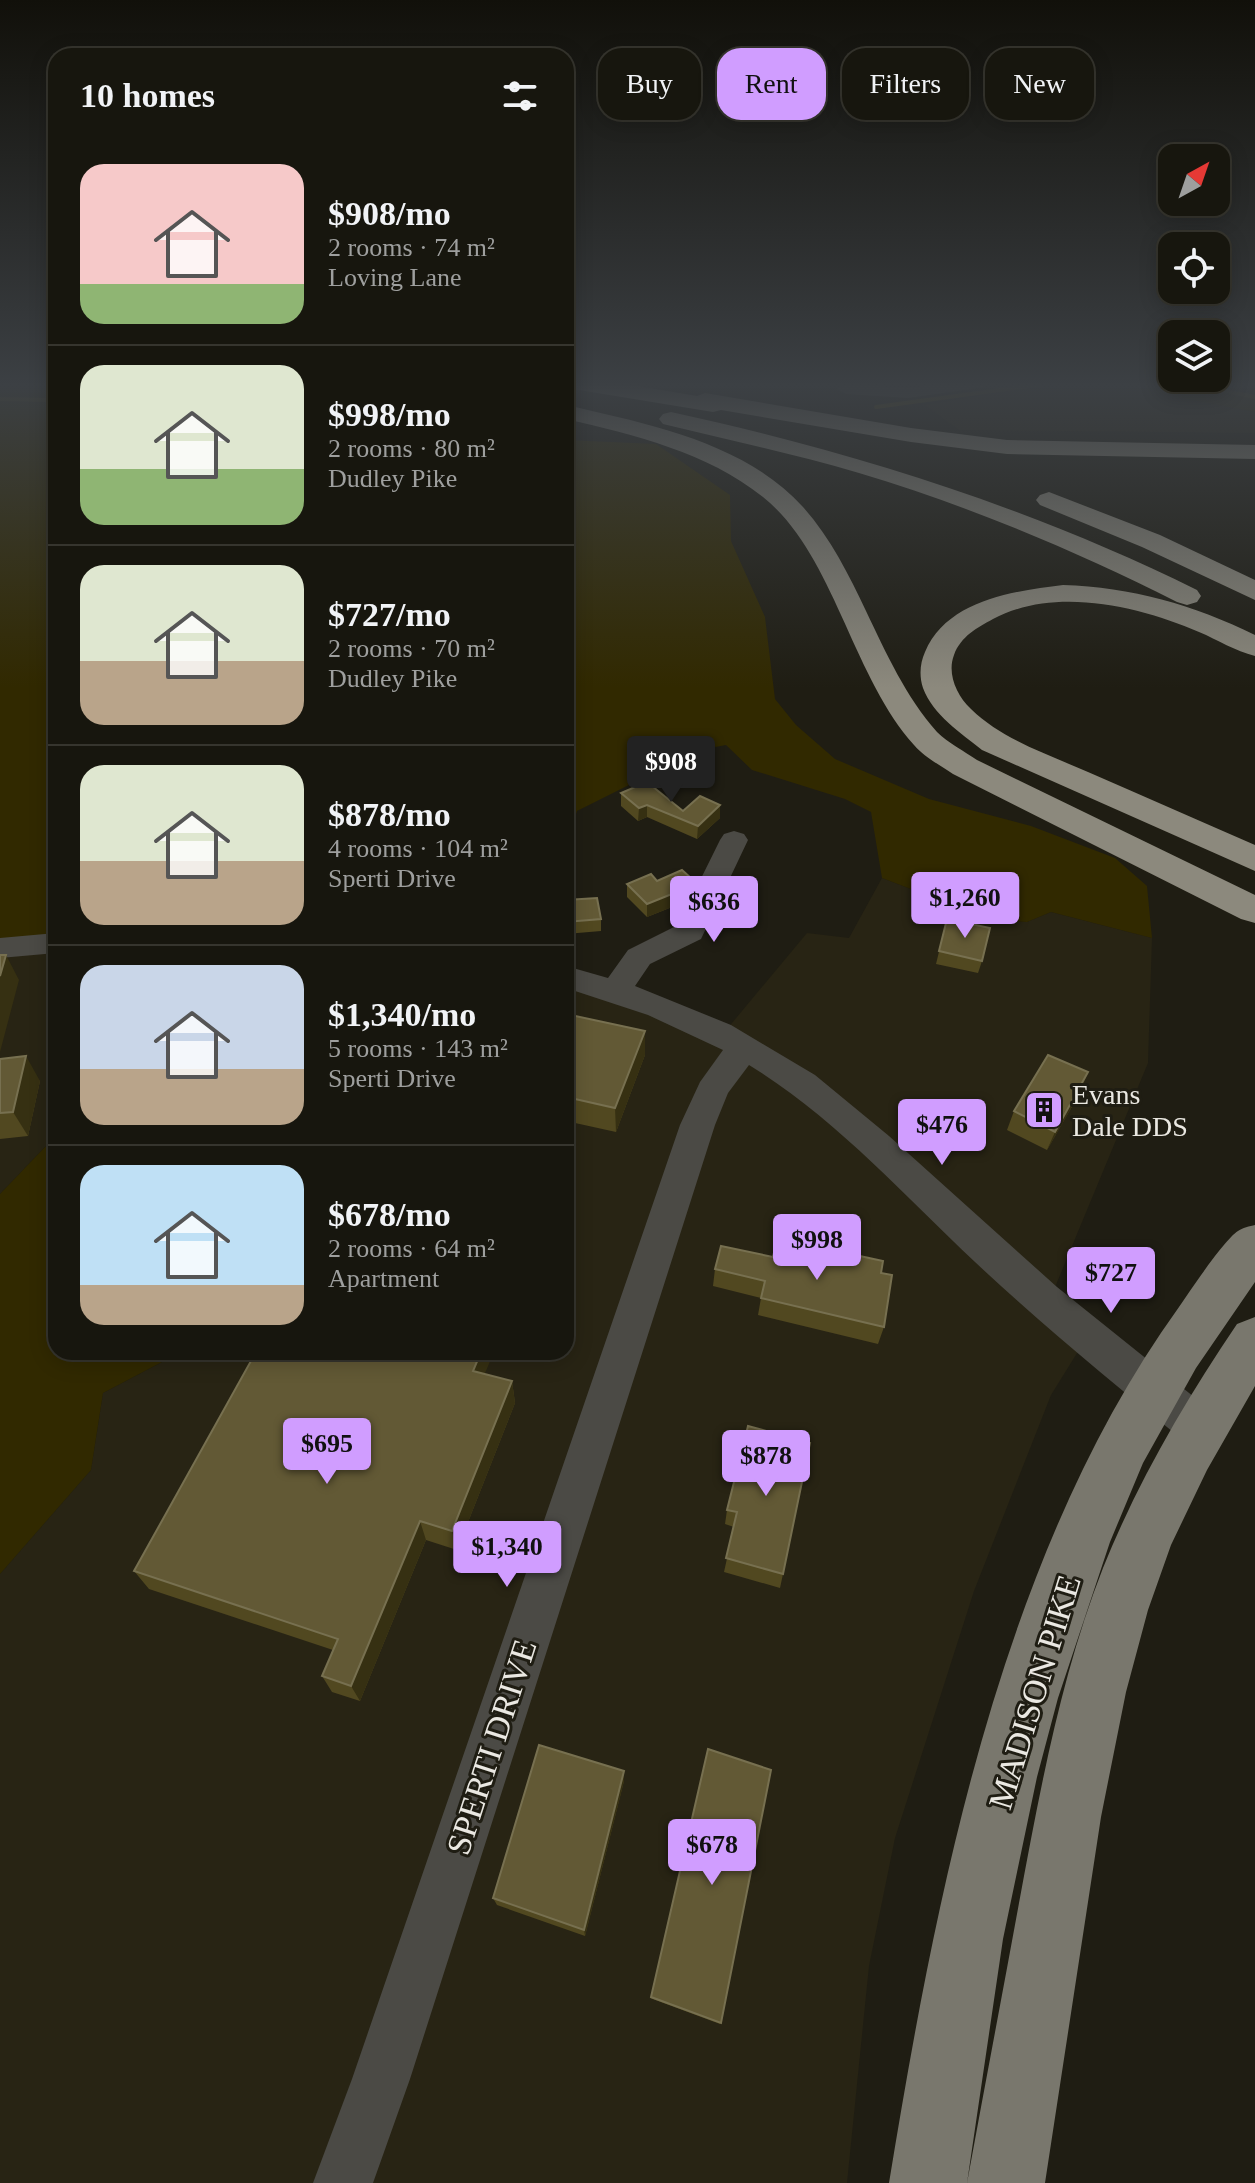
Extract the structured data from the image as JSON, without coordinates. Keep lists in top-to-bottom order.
{
  "streets": {
    "main road": ["MADISON PIKE"],
    "street": ["SPERTI DRIVE"]
  },
  "places": {
    "building": ["Evans Dale DDS"]
  },
  "north": "top right",
  "page": {
    "chip": [
      "Buy",
      "Rent",
      "Filters",
      "New"
    ],
    "heading": "10 homes",
    "list": [
      {
        "name": "$908/mo",
        "note": "2 rooms · 74 m² · Loving Lane"
      },
      {
        "name": "$998/mo",
        "note": "2 rooms · 80 m² · Dudley Pike"
      },
      {
        "name": "$727/mo",
        "note": "2 rooms · 70 m² · Dudley Pike"
      },
      {
        "name": "$878/mo",
        "note": "4 rooms · 104 m² · Sperti Drive"
      },
      {
        "name": "$1,340/mo",
        "note": "5 rooms · 143 m² · Sperti Drive"
      },
      {
        "name": "$678/mo",
        "note": "2 rooms · 64 m² · Apartment"
      }
    ],
    "price": [
      "$908",
      "$1,260",
      "$636",
      "$476",
      "$998",
      "$727",
      "$695",
      "$878",
      "$1,340",
      "$678"
    ]
  }
}
